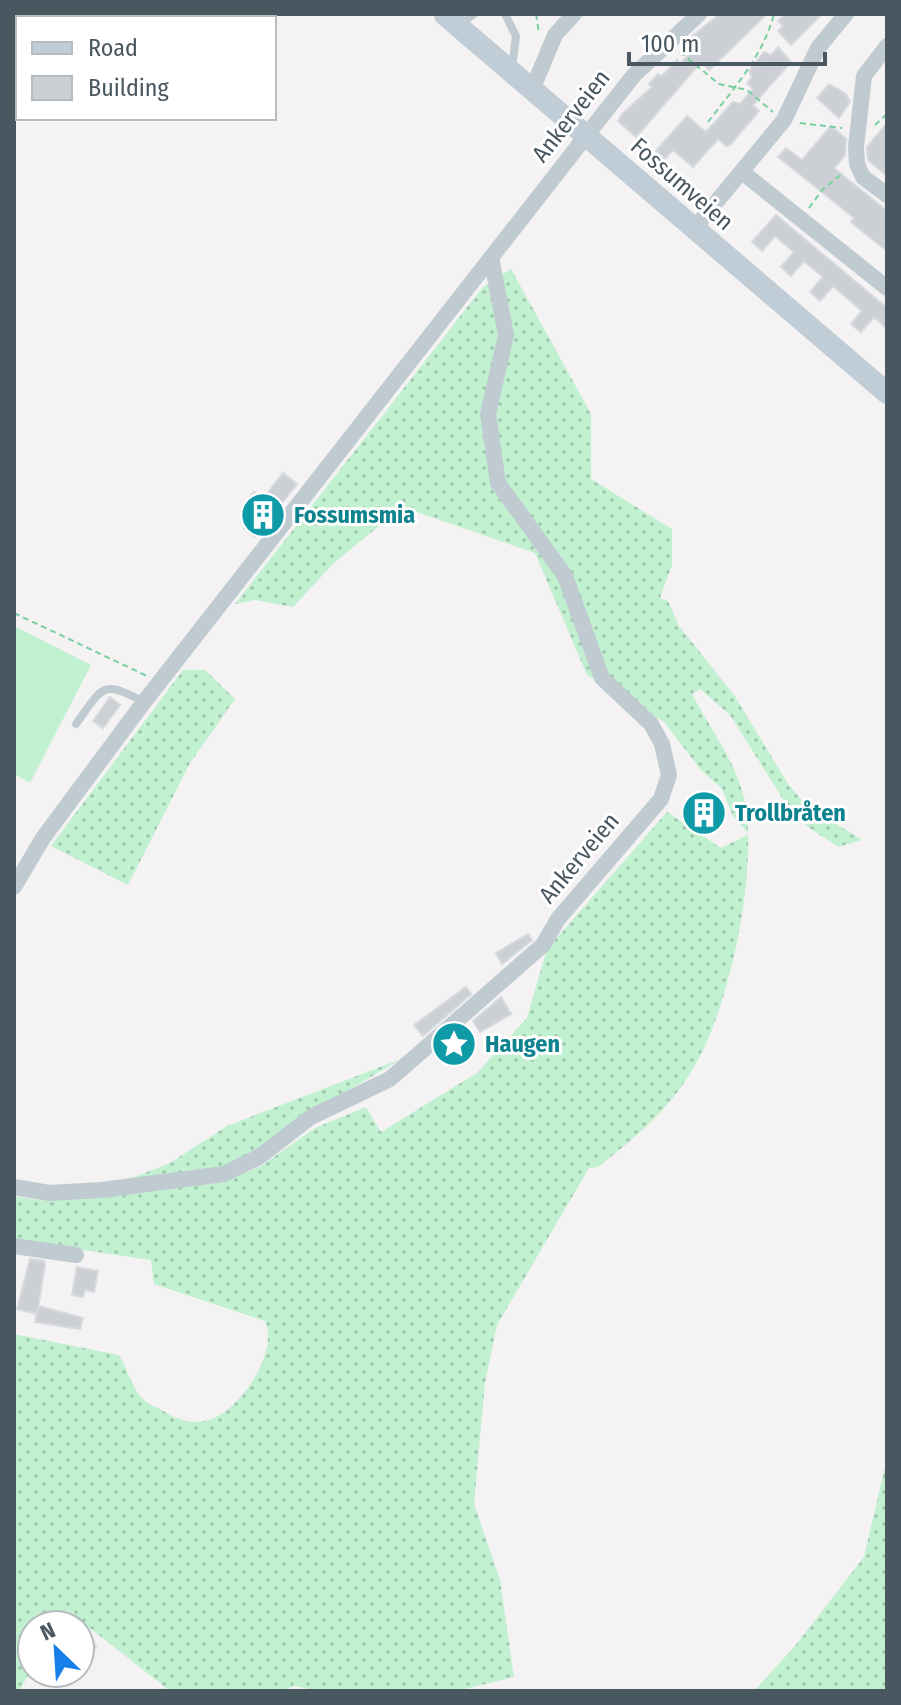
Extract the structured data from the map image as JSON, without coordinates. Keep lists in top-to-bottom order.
{
  "streets": {
    "street": ["Ankerveien", "Fossumveien"]
  },
  "crossings": [
    ["Ankerveien", "Fossumveien"]
  ],
  "places": {
    "building": ["Fossumsmia", "Trollbråten"],
    "place": ["Haugen"]
  },
  "legend": ["Road", "Building"],
  "scale_bar": "100 m",
  "north": "top left"
}
